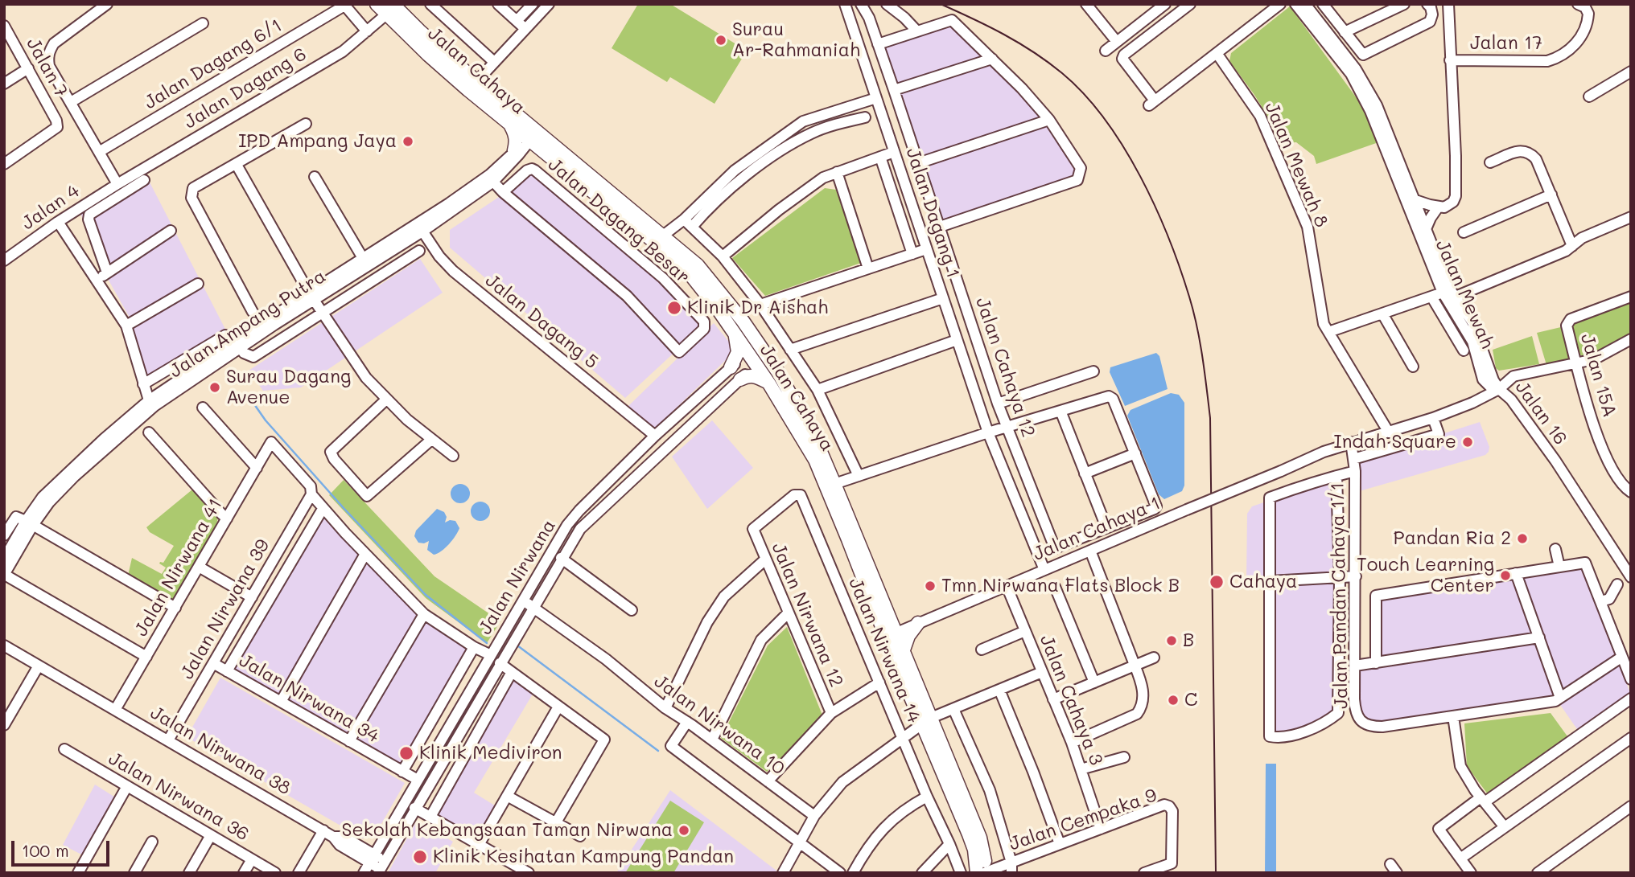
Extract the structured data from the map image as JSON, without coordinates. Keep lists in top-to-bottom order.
{
  "streets": {
    "main road": ["Jalan Cahaya"],
    "street": [
      "Jalan 17",
      "Jalan Dagang 6/1",
      "Jalan 7",
      "Jalan Dagang 6",
      "Jalan Mewah 8",
      "Jalan 4",
      "Jalan Dagang 1",
      "Jalan Dagang Besar",
      "Jalan Mewah",
      "Jalan Dagang 5",
      "Jalan Ampang Putra",
      "Jalan Cahaya 12",
      "Jalan 15A",
      "Jalan 16",
      "Jalan Cahaya 1",
      "Jalan Nirwana 41",
      "Jalan Nirwana",
      "Jalan Pandan Cahaya 1/1",
      "Jalan Nirwana 39",
      "Jalan Nirwana 12",
      "Jalan Nirwana 14",
      "Jalan Nirwana 34",
      "Jalan Cahaya 3",
      "Jalan Nirwana 10",
      "Jalan Nirwana 38",
      "Jalan Nirwana 36",
      "Jalan Cempaka 9"
    ]
  },
  "crossings": [
    ["Jalan Cahaya", "Jalan Dagang 6"],
    ["Jalan Cahaya", "Jalan Ampang Putra"],
    ["Jalan Cahaya", "Jalan Cahaya 1"],
    ["Jalan Cahaya", "Jalan Nirwana"],
    ["Jalan Cahaya", "Jalan Cempaka 9"],
    ["Jalan Dagang 6", "Jalan 4"],
    ["Jalan Mewah 8", "Jalan Cahaya 1"],
    ["Jalan Dagang 1", "Jalan Cahaya 1"],
    ["Jalan Mewah", "Jalan 16"],
    ["Jalan Mewah", "Jalan Cahaya 1"],
    ["Jalan Dagang 5", "Jalan Ampang Putra"],
    ["Jalan Dagang 5", "Jalan Nirwana"],
    ["Jalan 15A", "Jalan 16"],
    ["Jalan 16", "Jalan Cahaya 1"],
    ["Jalan Cahaya 1", "Jalan Pandan Cahaya 1/1"],
    ["Jalan Cahaya 1", "Jalan Cahaya 3"],
    ["Jalan Nirwana 41", "Jalan Nirwana 39"],
    ["Jalan Nirwana 41", "Jalan Nirwana 38"],
    ["Jalan Nirwana", "Jalan Nirwana 34"],
    ["Jalan Nirwana", "Jalan Nirwana 10"],
    ["Jalan Nirwana", "Jalan Nirwana 38"],
    ["Jalan Nirwana 39", "Jalan Nirwana 34"],
    ["Jalan Nirwana 39", "Jalan Nirwana 38"],
    ["Jalan Nirwana 12", "Jalan Nirwana 14"],
    ["Jalan Cahaya 3", "Jalan Cempaka 9"]
  ],
  "places": [
    "Surau Ar-Rahmaniah",
    "IPD Ampang Jaya",
    "Klinik Dr Aishah",
    "Surau Dagang Avenue",
    "Indah Square",
    "Pandan Ria 2",
    "Touch Learning Center",
    "Cahaya",
    "Tmn Nirwana Flats Block B",
    "B",
    "C",
    "Klinik Mediviron",
    "Sekolah Kebangsaan Taman Nirwana",
    "Klinik Kesihatan Kampung Pandan"
  ],
  "scale_bar": "100 m"
}
